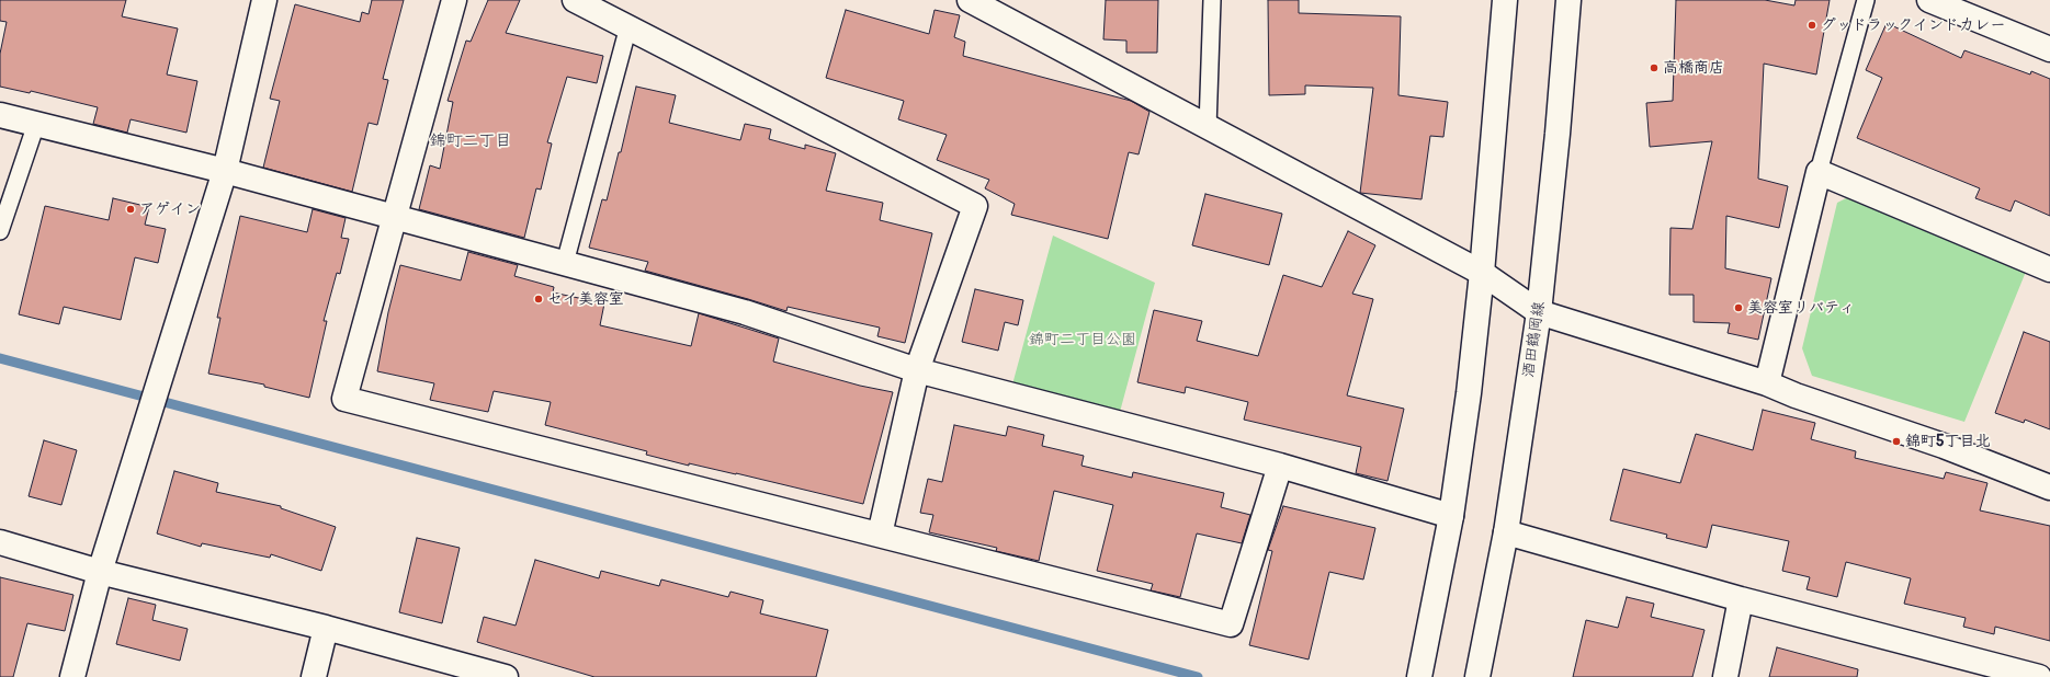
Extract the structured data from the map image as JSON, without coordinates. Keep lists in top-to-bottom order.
{
  "streets": {
    "street": ["酒田鶴岡線"]
  },
  "districts": ["錦町二丁目"],
  "parks": ["錦町二丁目公園"],
  "places": [
    "グッドラックインドカレー",
    "高橋商店",
    "アゲイン",
    "セイ美容室",
    "美容室リバティ",
    "錦町5丁目北"
  ]
}
